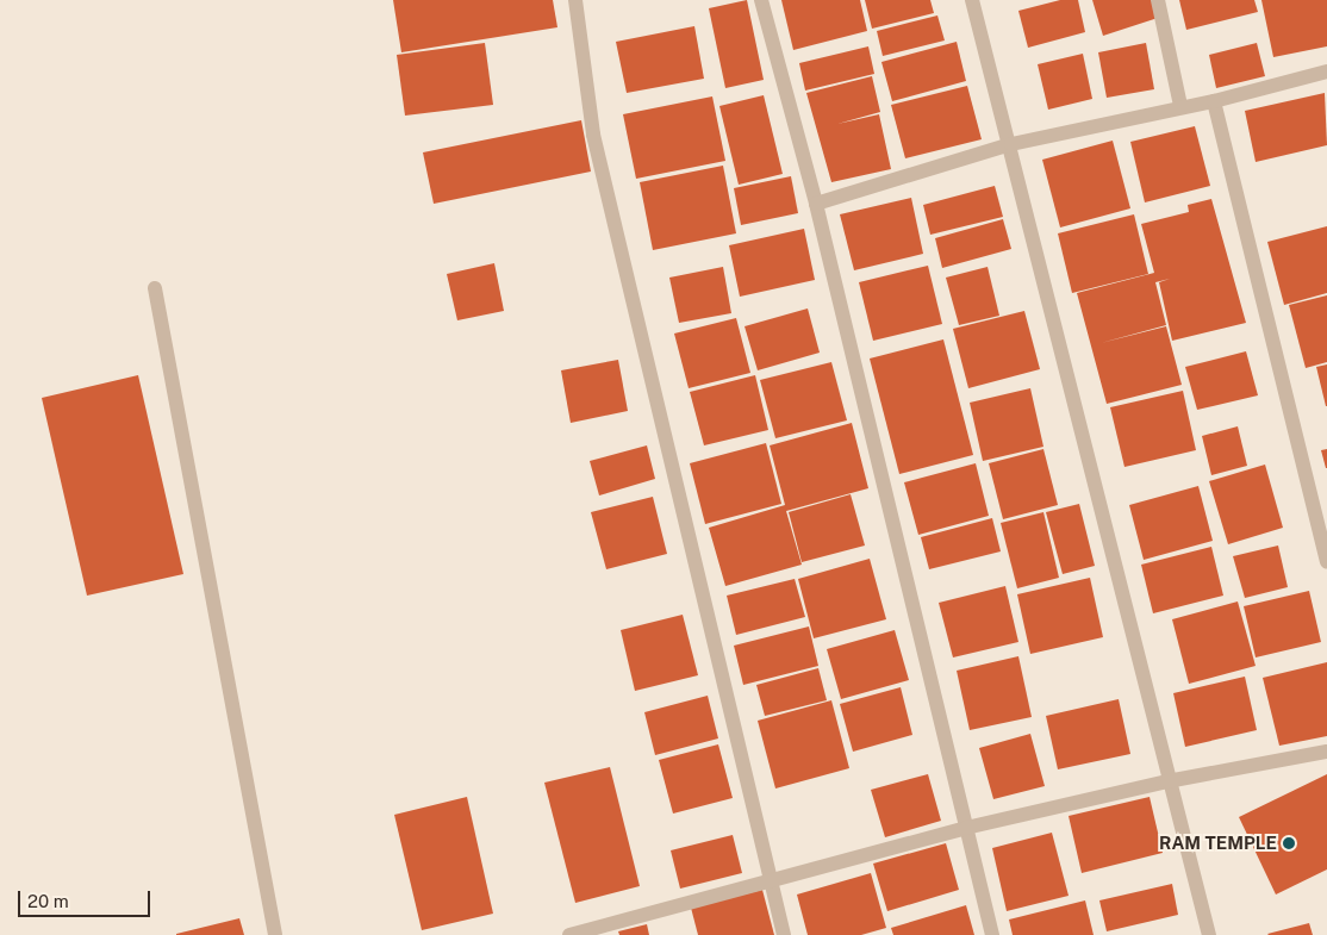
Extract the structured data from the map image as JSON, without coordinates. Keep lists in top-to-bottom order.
{
  "places": ["RAM TEMPLE"],
  "scale_bar": "20 m"
}
